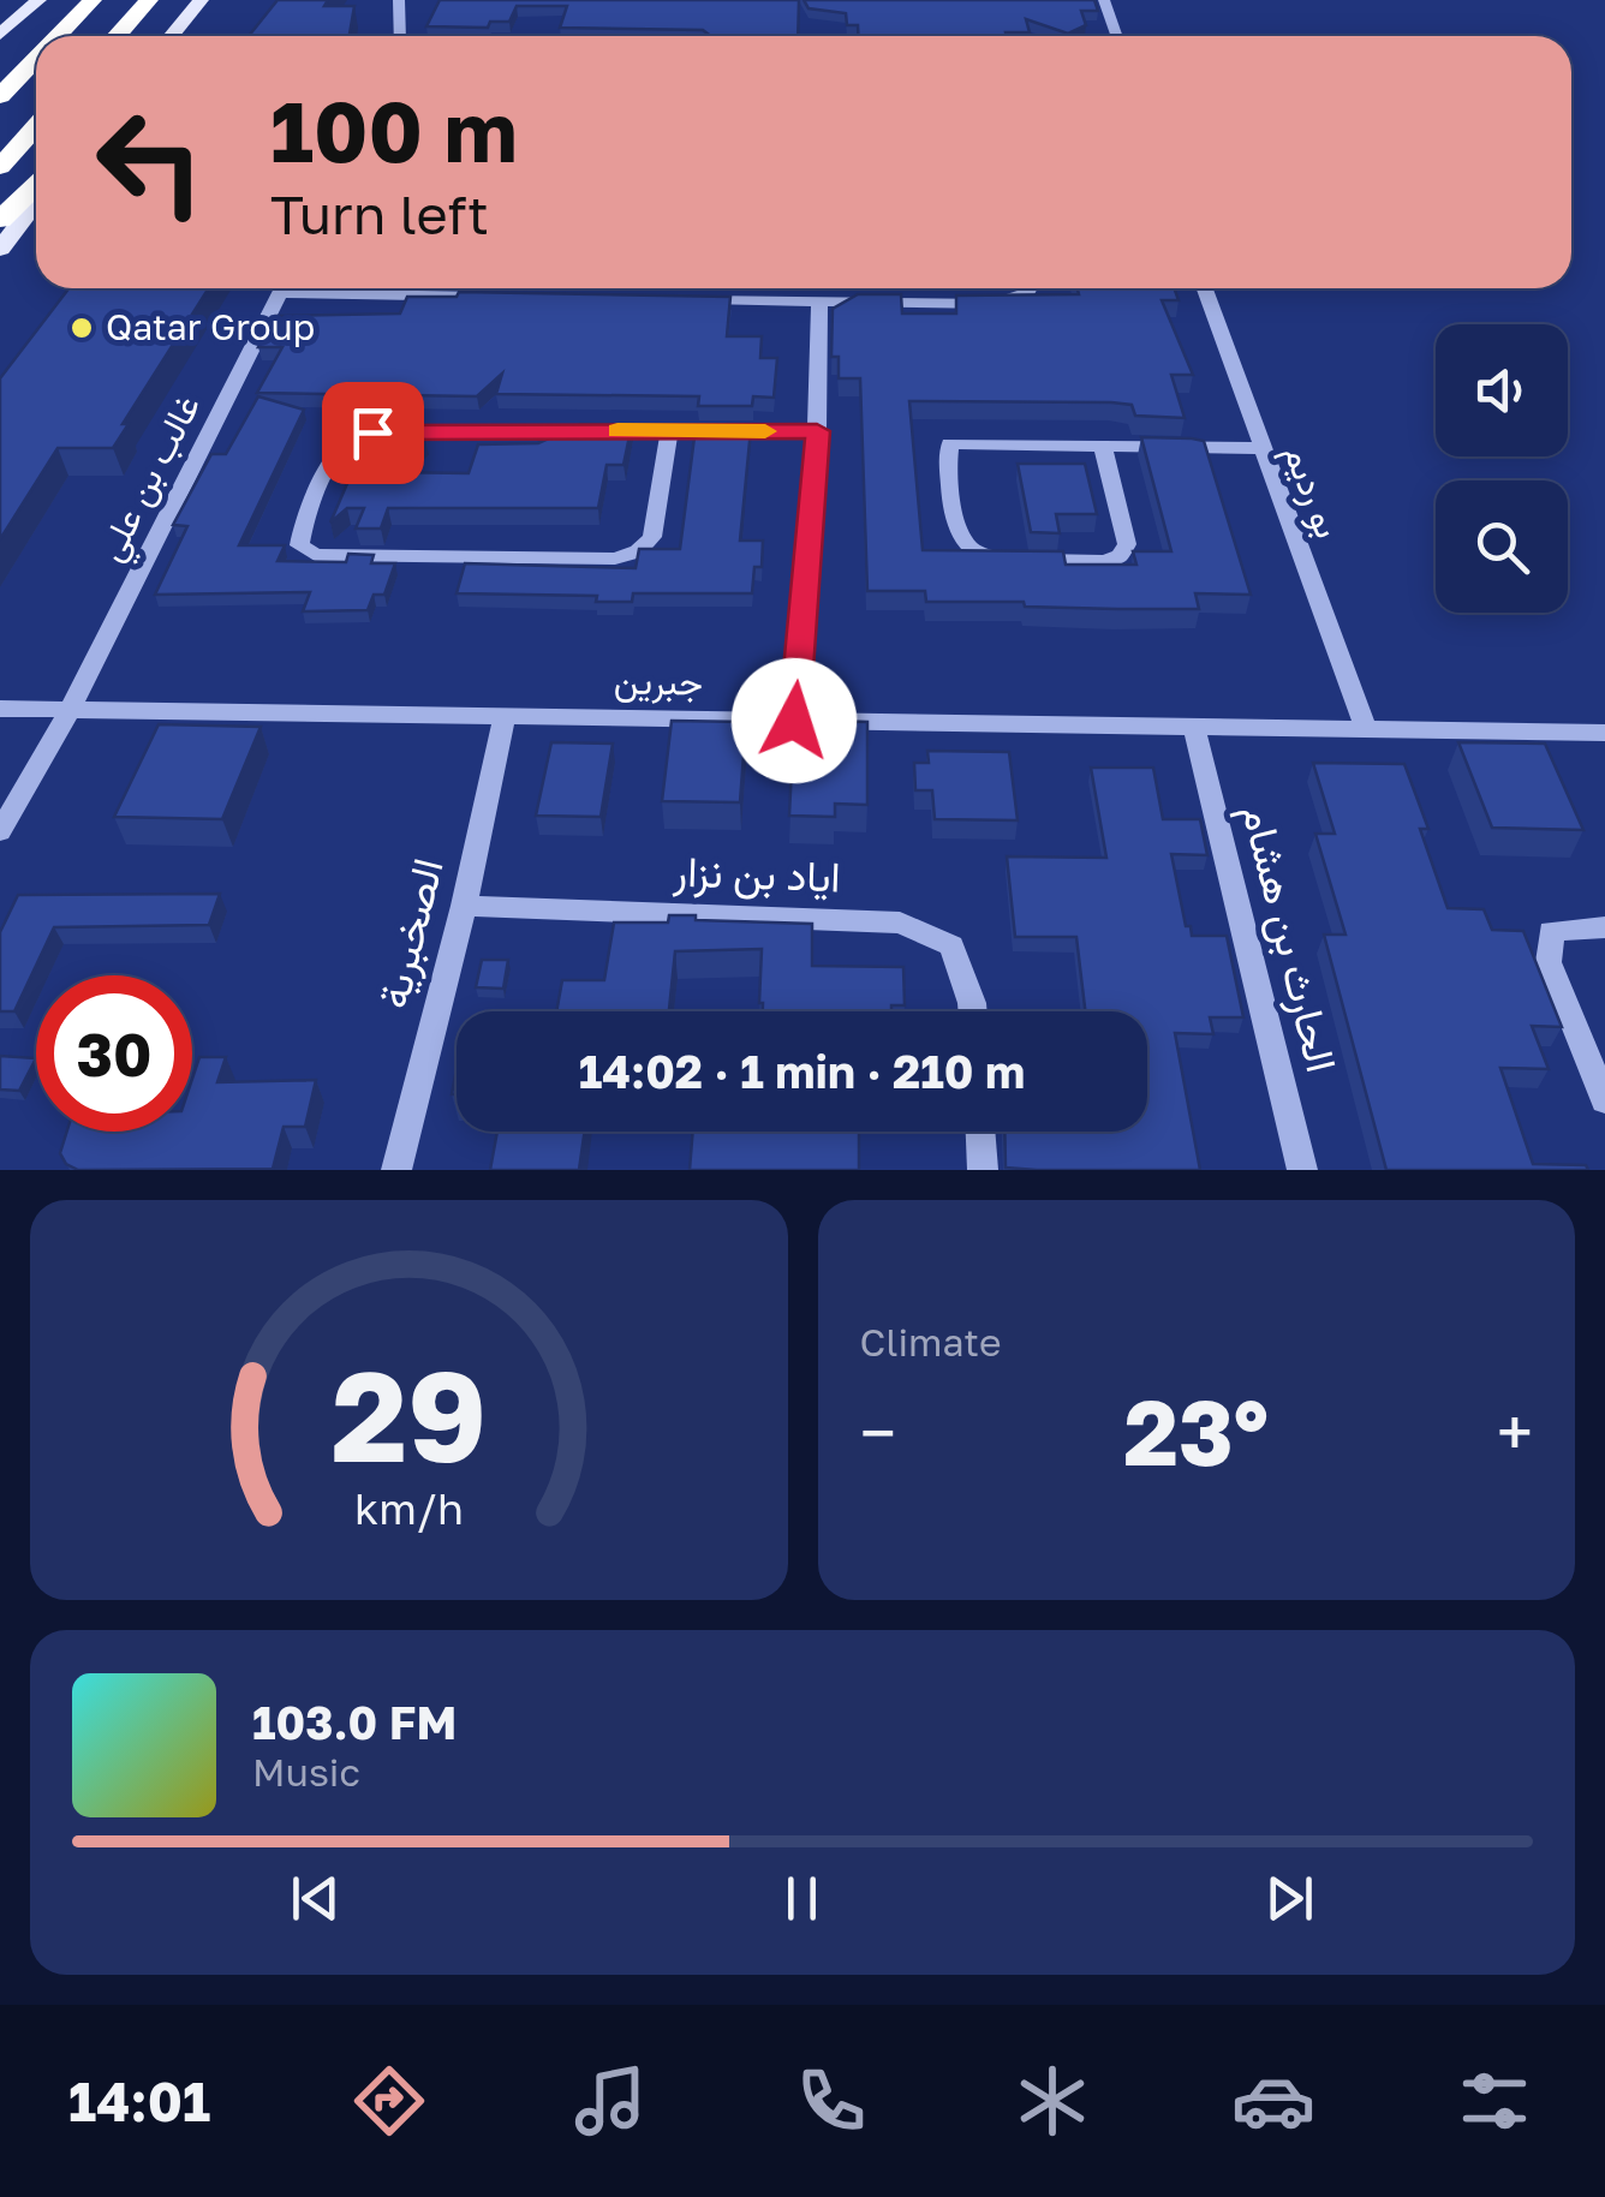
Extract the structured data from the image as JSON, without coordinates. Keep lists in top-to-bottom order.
{
  "streets": {
    "street": [
      "غالب بن علي",
      "بو رديم",
      "جبرين",
      "اياد بن نزار",
      "الصخبرية",
      "الحارث بن هشام"
    ]
  },
  "crossings": [
    ["غالب بن علي", "جبرين"],
    ["بو رديم", "جبرين"],
    ["جبرين", "الصخبرية"],
    ["جبرين", "الحارث بن هشام"],
    ["اياد بن نزار", "الصخبرية"]
  ],
  "places": ["Qatar Group"],
  "page": {
    "turn": ["100 m", "Turn left"],
    "limit": "30",
    "trip": "14:02 · 1 min · 210 m",
    "tile": "Climate",
    "heat": ["−", "23°", "+"],
    "song": ["103.0 FM", "Music"],
    "tabs": "14:01",
    "gauge": ["29", "km/h"]
  }
}
